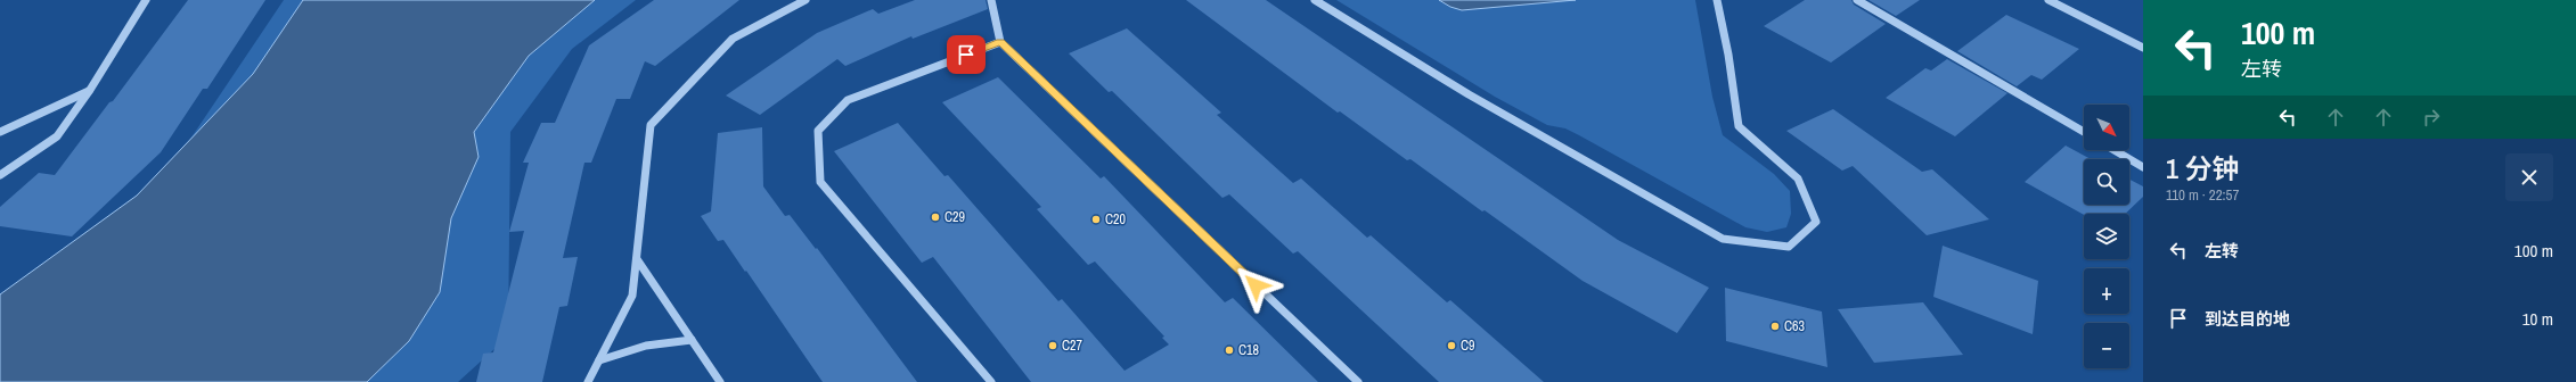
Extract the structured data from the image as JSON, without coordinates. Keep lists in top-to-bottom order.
{
  "places": [
    "C29",
    "C20",
    "C63",
    "C27",
    "C9",
    "C18"
  ],
  "north": "bottom right",
  "page": {
    "turn": ["100 m", "左转"],
    "map_buttons": ["+", "−"],
    "heading": ["1 分钟", "110 m · 22:57"],
    "list": [
      {
        "name": "左转",
        "value": "100 m"
      },
      {
        "name": "到达目的地",
        "value": "10 m"
      }
    ]
  }
}
